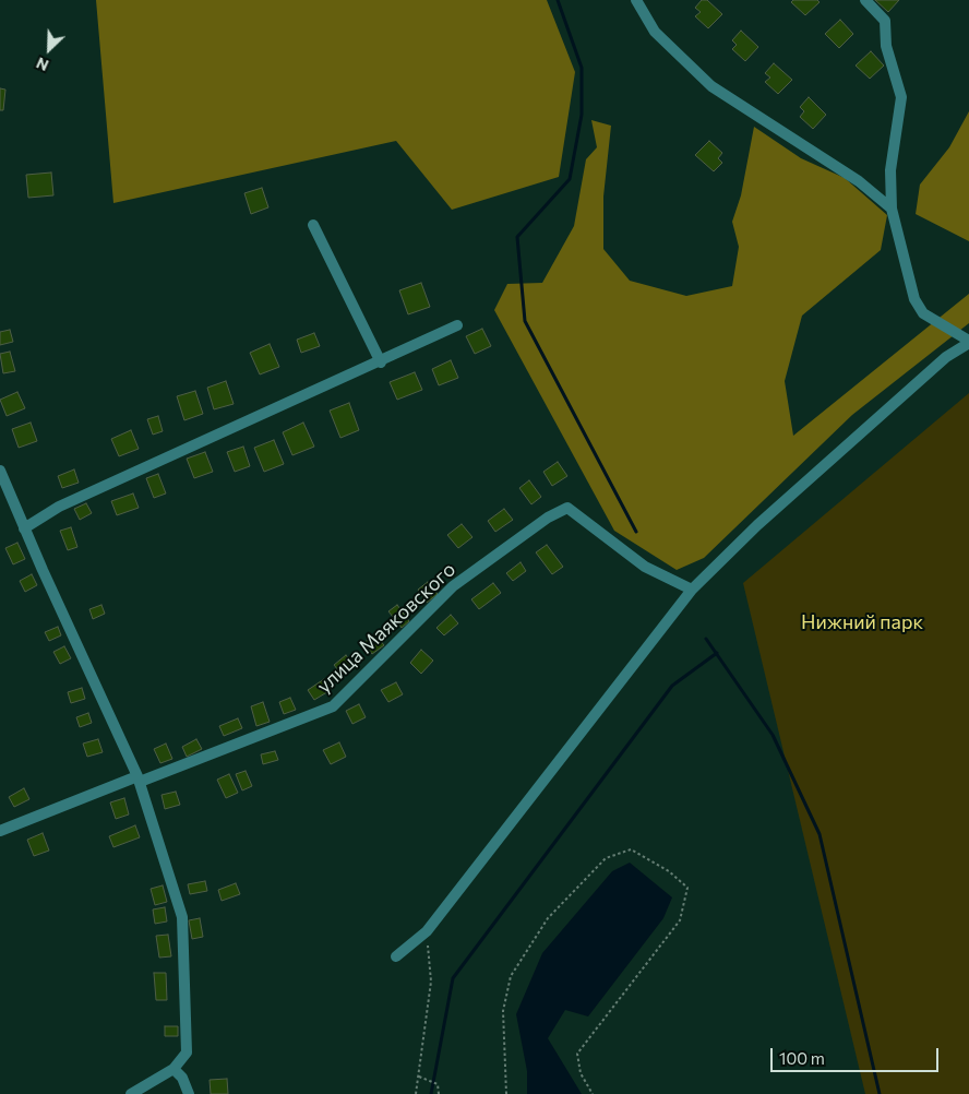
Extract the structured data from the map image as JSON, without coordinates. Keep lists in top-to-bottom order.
{
  "streets": {
    "street": ["улица Маяковского"]
  },
  "parks": ["Нижний парк"],
  "scale_bar": "100 m",
  "north": "bottom left"
}
